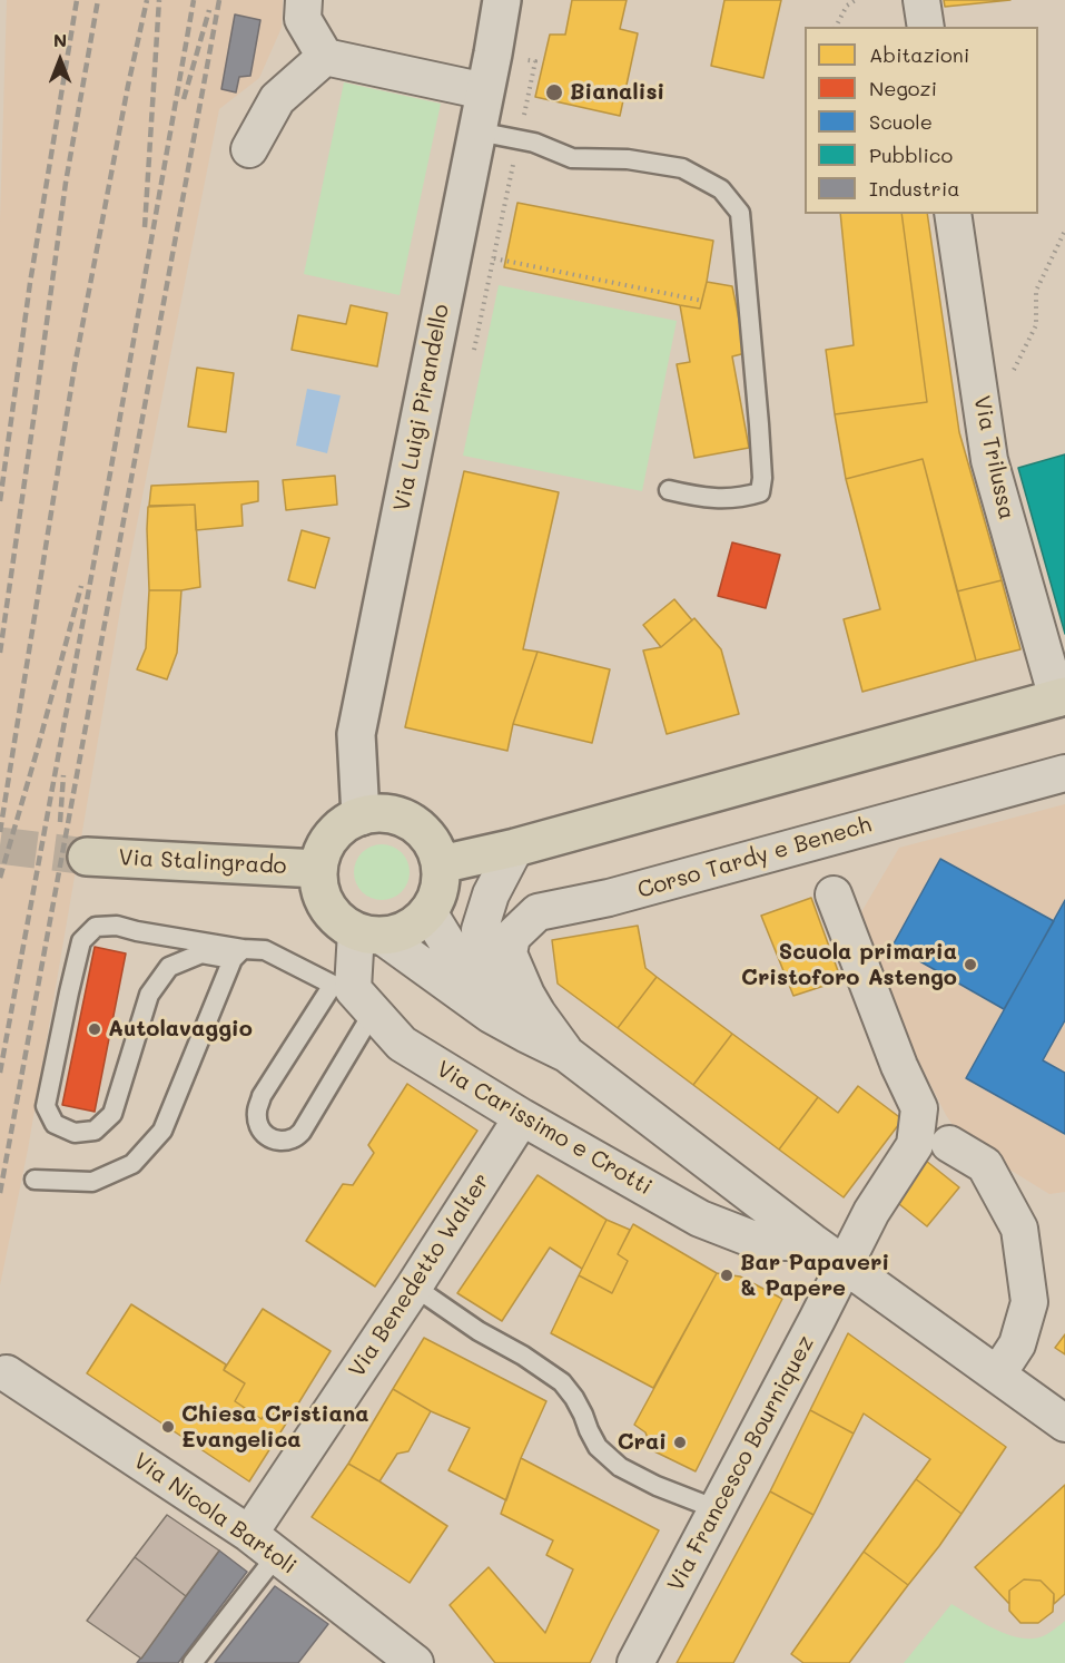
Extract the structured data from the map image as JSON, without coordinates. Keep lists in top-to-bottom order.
{
  "streets": {
    "main road": ["Via Stalingrado"],
    "street": [
      "Via Luigi Pirandello",
      "Via Trilussa",
      "Corso Tardy e Benech",
      "Via Carissimo e Crotti",
      "Via Benedetto Walter",
      "Via Francesco Bourniquez",
      "Via Nicola Bartoli"
    ]
  },
  "crossings": [
    ["Via Luigi Pirandello", "Via Stalingrado"],
    ["Via Carissimo e Crotti", "Via Benedetto Walter"],
    ["Via Benedetto Walter", "Via Nicola Bartoli"]
  ],
  "places": [
    "Bianalisi",
    "Scuola primaria Cristoforo Astengo",
    "Autolavaggio",
    "Bar Papaveri & Papere",
    "Chiesa Cristiana Evangelica",
    "Crai"
  ],
  "legend": [
    "Abitazioni",
    "Negozi",
    "Scuole",
    "Pubblico",
    "Industria"
  ],
  "north": "top"
}
